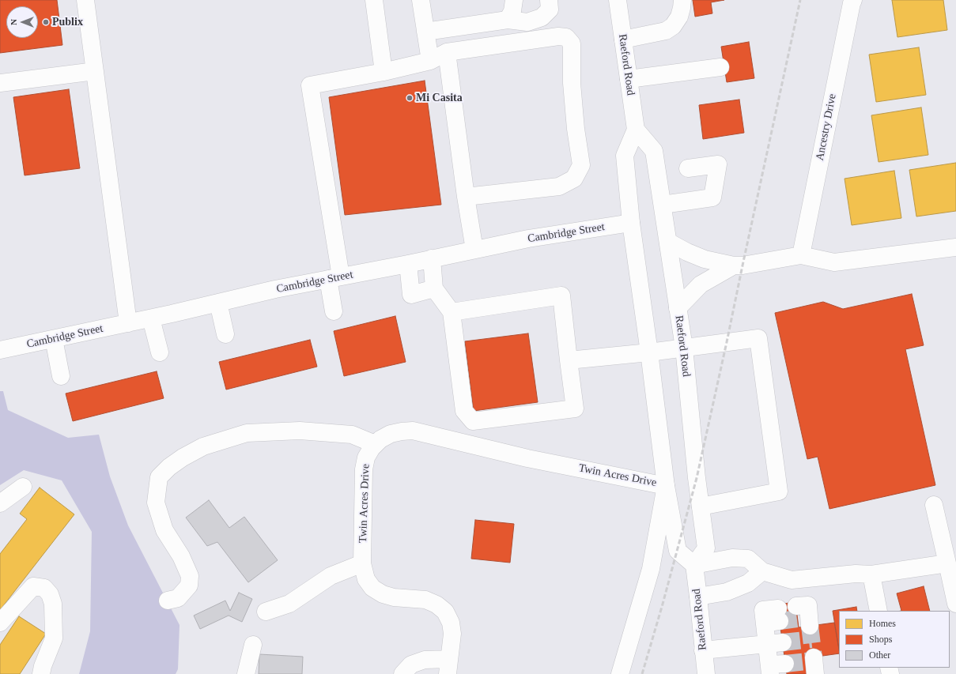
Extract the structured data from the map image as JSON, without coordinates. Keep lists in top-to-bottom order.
{
  "streets": {
    "street": [
      "Raeford Road",
      "Ancestry Drive",
      "Cambridge Street",
      "Twin Acres Drive"
    ]
  },
  "places": ["Publix", "Mi Casita"],
  "legend": ["Homes", "Shops", "Other"],
  "north": "left"
}
